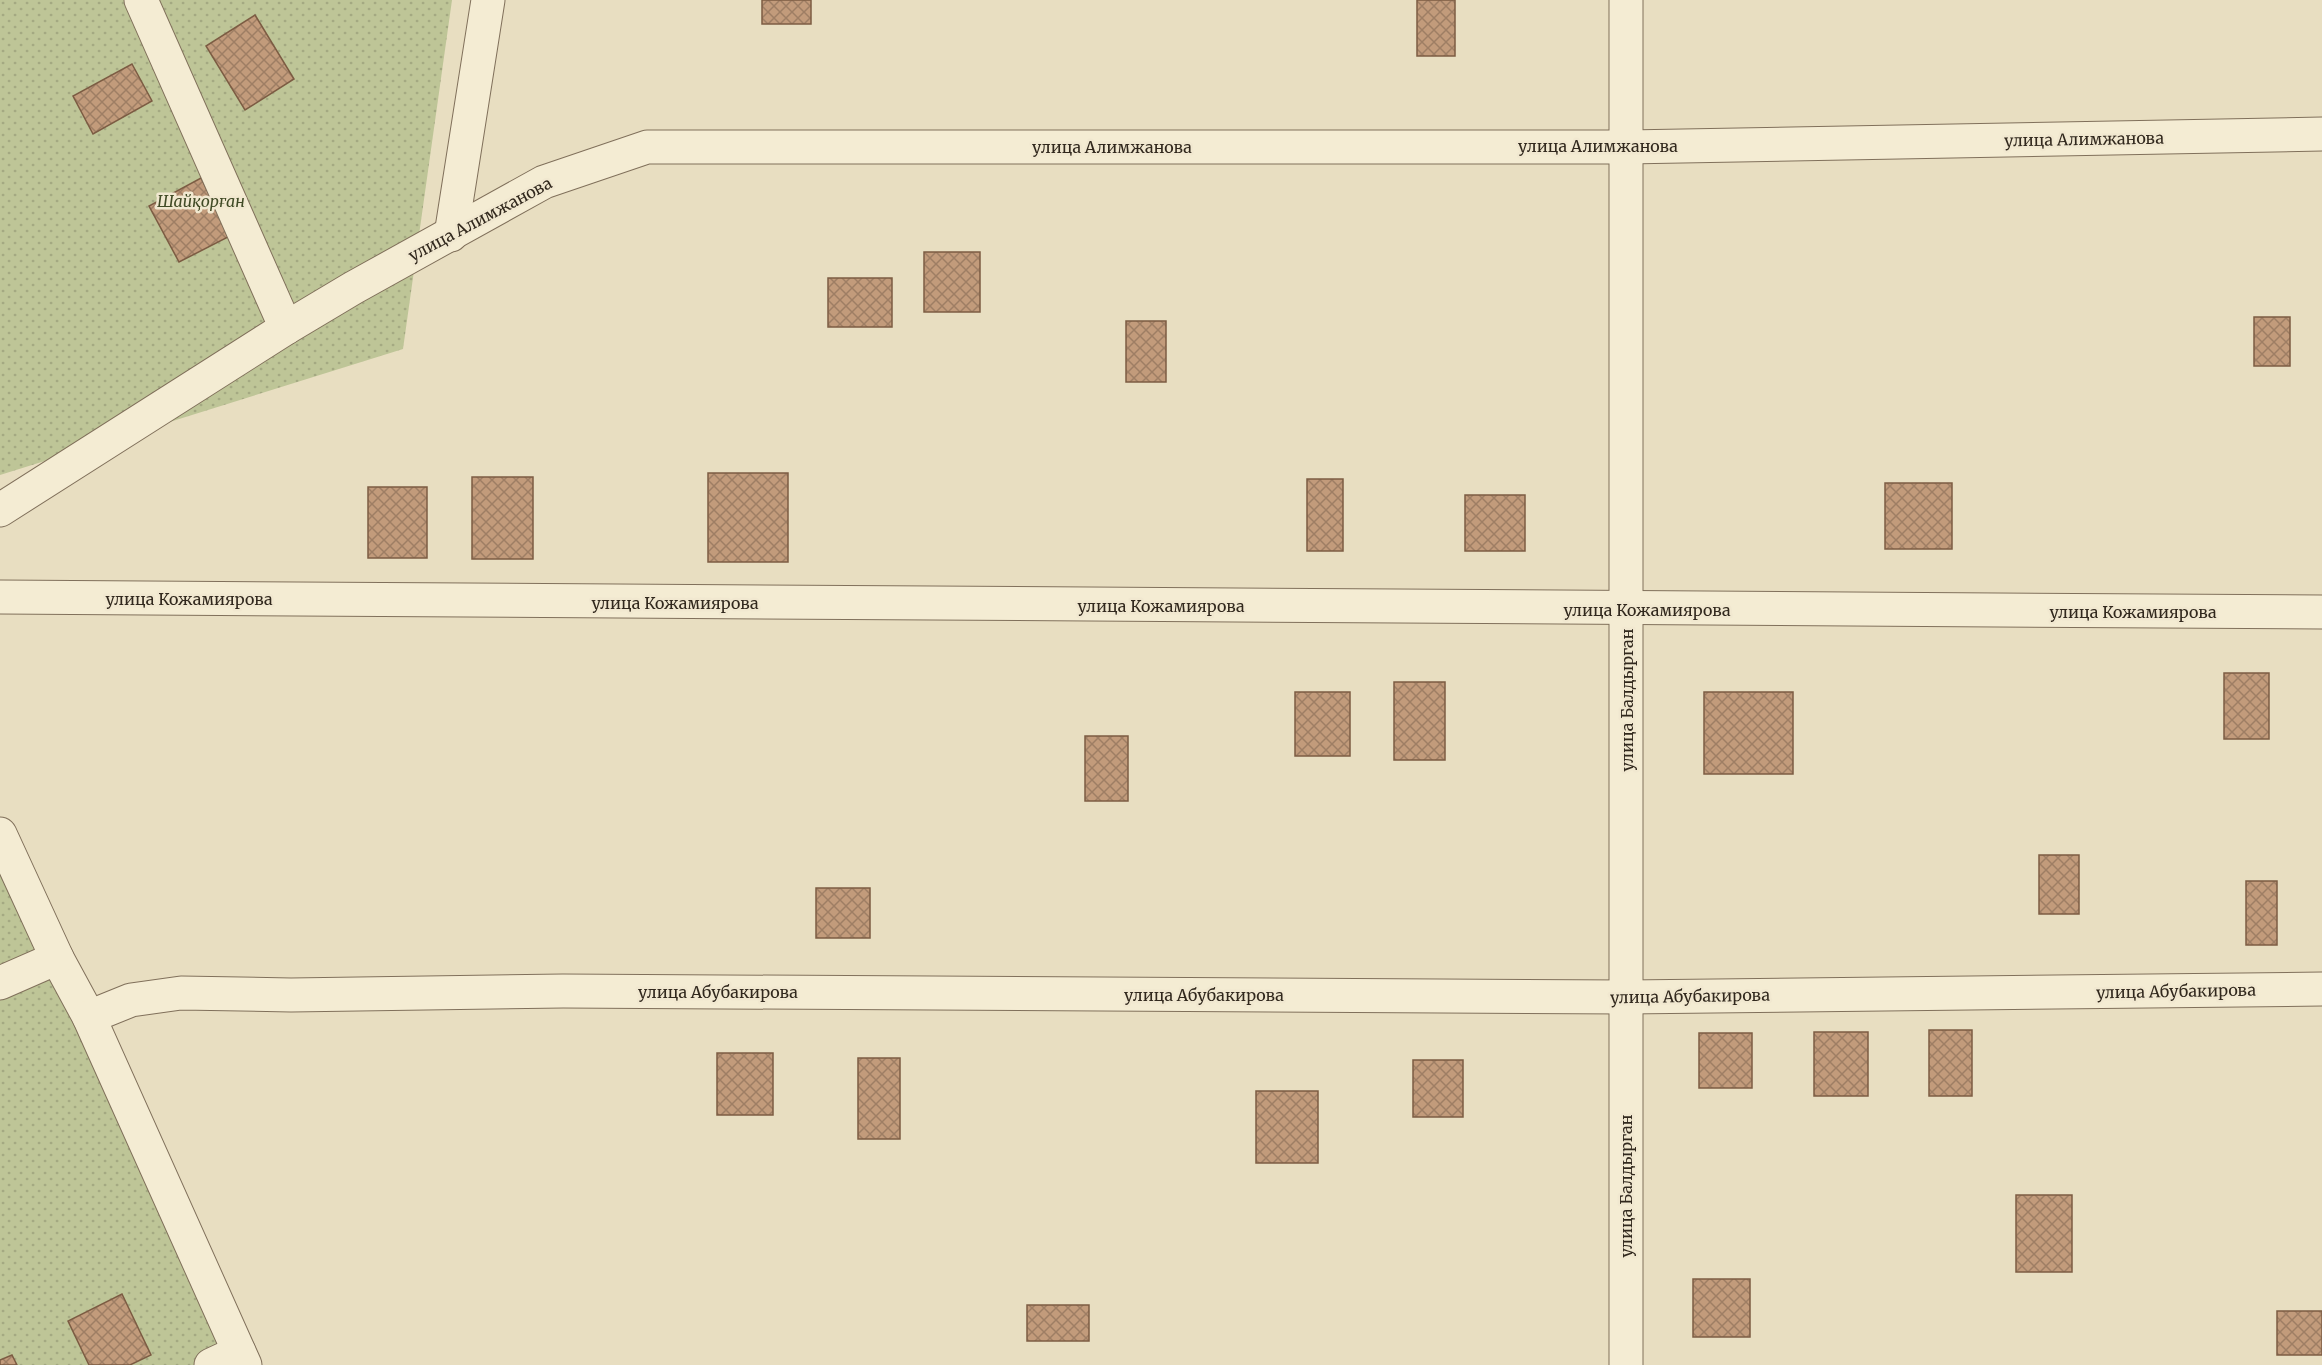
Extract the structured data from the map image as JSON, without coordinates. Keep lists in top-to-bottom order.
{
  "streets": {
    "street": [
      "улица Алимжанова",
      "улица Кожамиярова",
      "улица Балдырган",
      "улица Абубакирова"
    ]
  },
  "crossings": [
    ["улица Алимжанова", "улица Балдырган"],
    ["улица Кожамиярова", "улица Балдырган"],
    ["улица Балдырган", "улица Абубакирова"]
  ],
  "parks": ["Шайқорған"]
}
